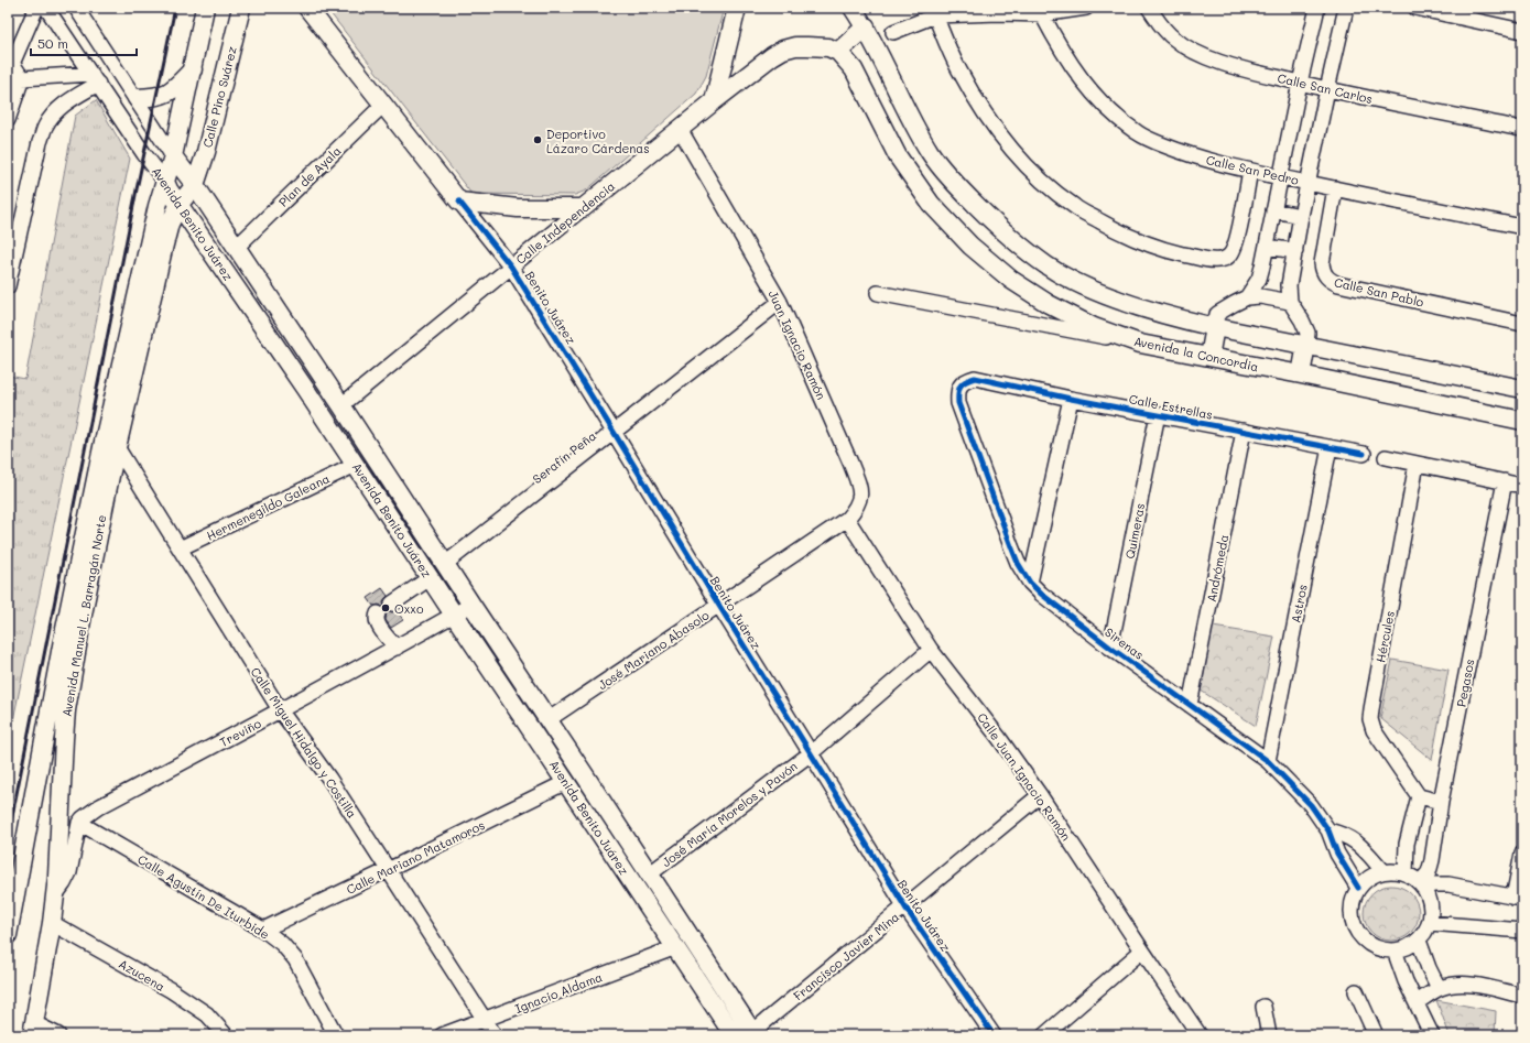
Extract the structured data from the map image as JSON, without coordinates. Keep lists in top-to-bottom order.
{
  "streets": {
    "main road": [
      "Calle Pino Suárez",
      "Calle Independencia",
      "Avenida Benito Juárez",
      "Benito Juárez",
      "Avenida la Concordia",
      "Avenida Manuel L. Barragán Norte"
    ],
    "street": [
      "Calle San Carlos",
      "Calle San Pedro",
      "Plan de Ayala",
      "Calle San Pablo",
      "Juan Ignacio Ramón",
      "Calle Estrellas",
      "Serafín Peña",
      "Hermenegildo Galeana",
      "Quimeras",
      "Andrómeda",
      "Astros",
      "Hércules",
      "Sirenas",
      "José Mariano Abasolo",
      "Pegasos",
      "Treviño",
      "Calle Miguel Hidalgo y Costilla",
      "Calle Juan Ignacio Ramón",
      "José María Morelos y Pavón",
      "Calle Mariano Matamoros",
      "Calle Agustín De Iturbide",
      "Francisco Javier Mina",
      "Azucena",
      "Ignacio Aldama"
    ]
  },
  "crossings": [
    ["Calle Pino Suárez", "Avenida Benito Juárez"],
    ["Calle Pino Suárez", "Avenida Manuel L. Barragán Norte"],
    ["Calle San Pedro", "Calle San Pablo"],
    ["Plan de Ayala", "Avenida Benito Juárez"],
    ["Plan de Ayala", "Benito Juárez"],
    ["Calle Independencia", "Avenida Benito Juárez"],
    ["Calle Independencia", "Benito Juárez"],
    ["Calle Independencia", "Juan Ignacio Ramón"],
    ["Calle Independencia", "Avenida la Concordia"],
    ["Avenida Benito Juárez", "Serafín Peña"],
    ["Avenida Benito Juárez", "Hermenegildo Galeana"],
    ["Avenida Benito Juárez", "Avenida Manuel L. Barragán Norte"],
    ["Avenida Benito Juárez", "José Mariano Abasolo"],
    ["Avenida Benito Juárez", "Treviño"],
    ["Avenida Benito Juárez", "José María Morelos y Pavón"],
    ["Avenida Benito Juárez", "Calle Mariano Matamoros"],
    ["Avenida Benito Juárez", "Francisco Javier Mina"],
    ["Avenida Benito Juárez", "Ignacio Aldama"],
    ["Benito Juárez", "Serafín Peña"],
    ["Benito Juárez", "José Mariano Abasolo"],
    ["Benito Juárez", "José María Morelos y Pavón"],
    ["Benito Juárez", "Francisco Javier Mina"],
    ["Juan Ignacio Ramón", "Serafín Peña"],
    ["Juan Ignacio Ramón", "José Mariano Abasolo"],
    ["Juan Ignacio Ramón", "Calle Juan Ignacio Ramón"],
    ["Calle Estrellas", "Quimeras"],
    ["Calle Estrellas", "Andrómeda"],
    ["Calle Estrellas", "Astros"],
    ["Calle Estrellas", "Sirenas"],
    ["Hermenegildo Galeana", "Calle Miguel Hidalgo y Costilla"],
    ["Quimeras", "Sirenas"],
    ["Andrómeda", "Sirenas"],
    ["Astros", "Sirenas"],
    ["Avenida Manuel L. Barragán Norte", "Calle Miguel Hidalgo y Costilla"],
    ["Avenida Manuel L. Barragán Norte", "Azucena"],
    ["Sirenas", "Pegasos"],
    ["José Mariano Abasolo", "Calle Juan Ignacio Ramón"],
    ["Treviño", "Calle Miguel Hidalgo y Costilla"],
    ["Treviño", "Calle Agustín De Iturbide"],
    ["Calle Miguel Hidalgo y Costilla", "Calle Mariano Matamoros"],
    ["Calle Miguel Hidalgo y Costilla", "Ignacio Aldama"],
    ["Calle Juan Ignacio Ramón", "José María Morelos y Pavón"],
    ["Calle Juan Ignacio Ramón", "Francisco Javier Mina"],
    ["Calle Mariano Matamoros", "Calle Agustín De Iturbide"]
  ],
  "places": ["Deportivo Lázaro Cárdenas", "Oxxo"],
  "scale_bar": "50 m"
}
